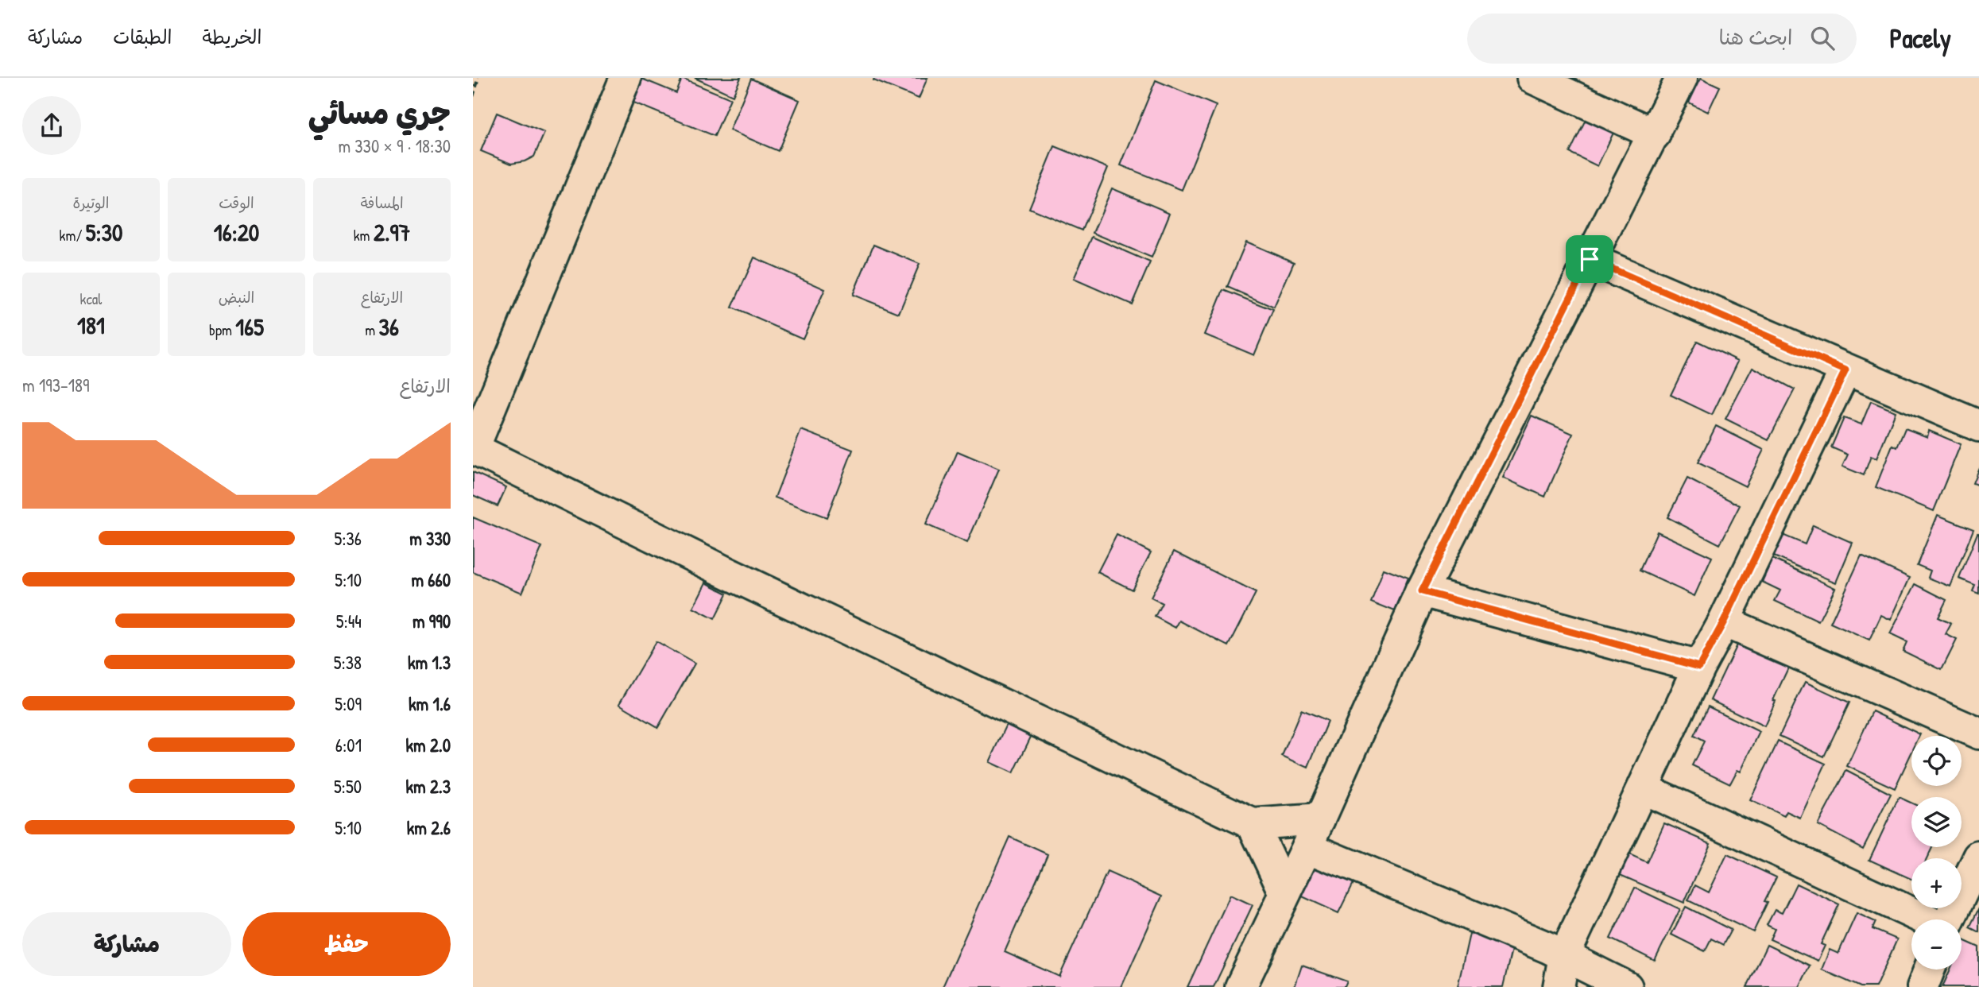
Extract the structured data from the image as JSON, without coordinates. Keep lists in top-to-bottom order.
{
  "page": {
    "header": "Pacely",
    "search": "ابحث هنا",
    "nav": ["الخريطة", "الطبقات", "مشاركة"],
    "heading": ["جري مسائي", "18:30 · 9 × 330 m"],
    "stats": [
      ["المسافة", "2.97 km"],
      ["الوقت", "16:20"],
      ["الوتيرة", "5:30 /km"],
      ["الارتفاع", "36 m"],
      ["النبض", "165 bpm"],
      ["kcal", "181"]
    ],
    "chart": ["الارتفاع", "189–193 m"],
    "list": [
      {
        "name": "330 m",
        "note": "5:36"
      },
      {
        "name": "660 m",
        "note": "5:10"
      },
      {
        "name": "990 m",
        "note": "5:44"
      },
      {
        "name": "1.3 km",
        "note": "5:38"
      },
      {
        "name": "1.6 km",
        "note": "5:09"
      },
      {
        "name": "2.0 km",
        "note": "6:01"
      },
      {
        "name": "2.3 km",
        "note": "5:50"
      },
      {
        "name": "2.6 km",
        "note": "5:10"
      }
    ],
    "map_buttons": ["+", "−"],
    "buttons": ["حفظ", "مشاركة"]
  }
}
